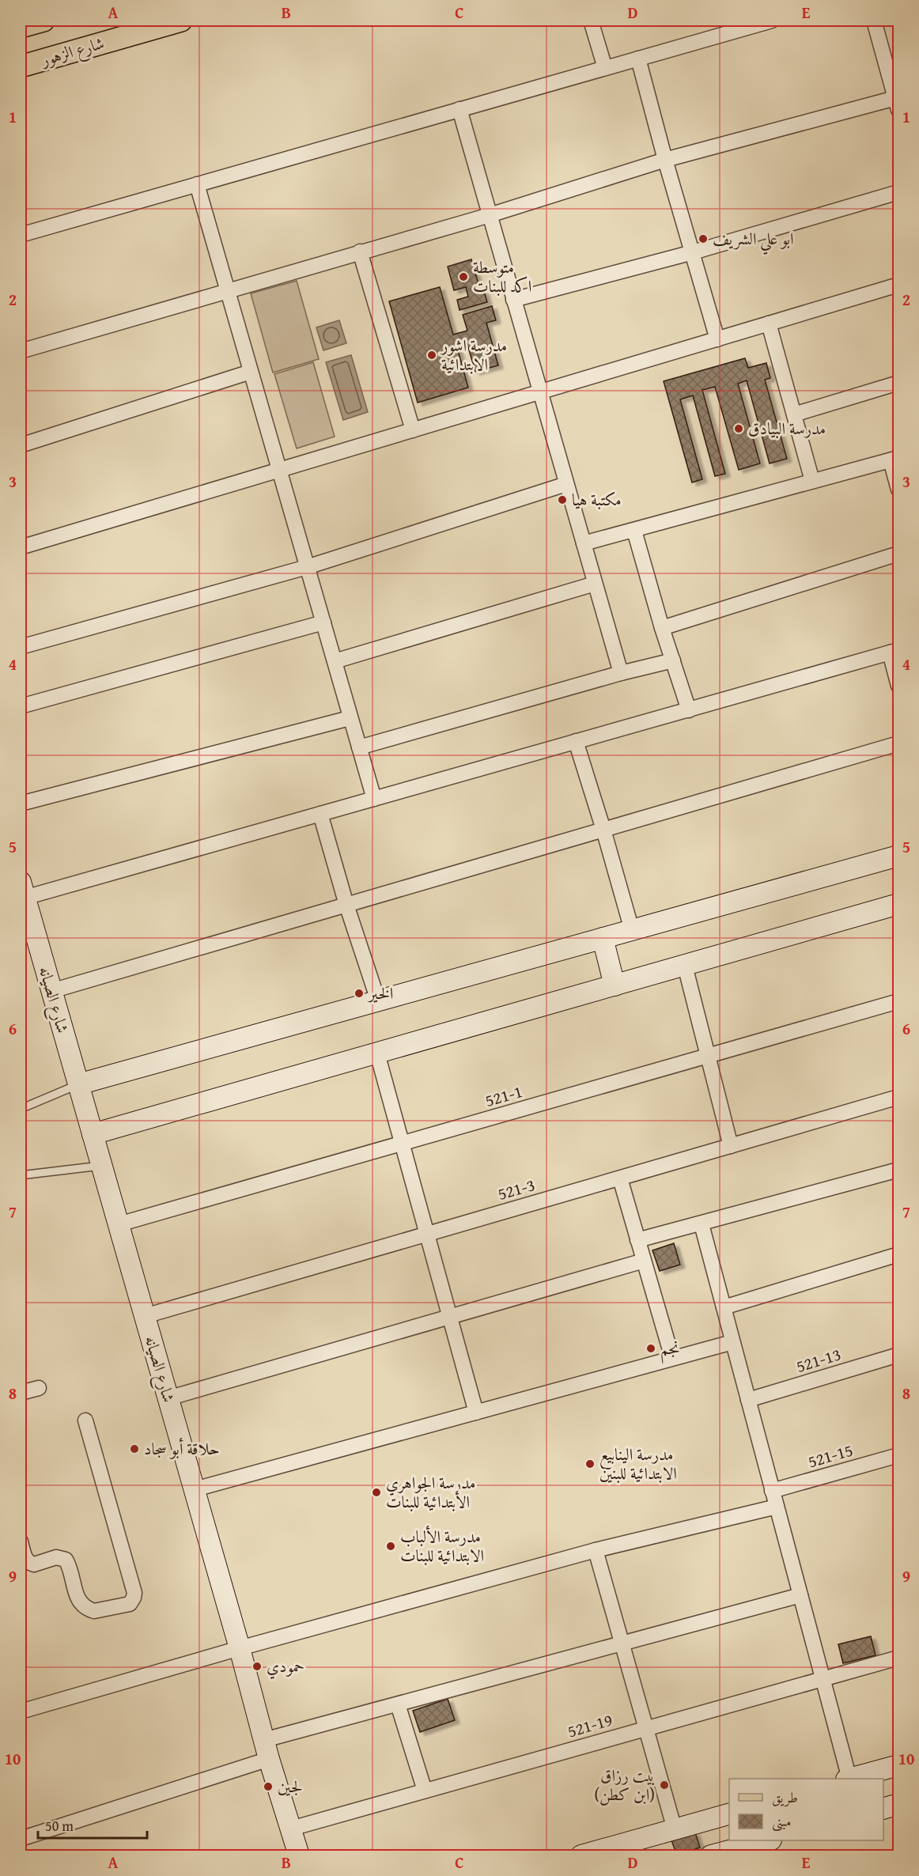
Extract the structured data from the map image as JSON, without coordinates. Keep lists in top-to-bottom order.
{
  "streets": {
    "main road": ["شارع الزهور"],
    "street": [
      "شارع الصيانه",
      "521-1",
      "521-3",
      "521-13",
      "521-15",
      "521-19"
    ]
  },
  "crossings": [
    ["شارع الصيانه", "521-1"],
    ["شارع الصيانه", "521-3"],
    ["شارع الصيانه", "521-19"]
  ],
  "places": [
    "ابو علي الشريف",
    "متوسطة اكد للبنات",
    "مدرسة اشور الابتدائية",
    "مدرسة البيادق",
    "مكتبة هيا",
    "الخير",
    "نجم",
    "حلاقة أبو سجاد",
    "مدرسة الينابيع الابتدائية للبنين",
    "مدرسة الجواهري الأبتدائية للبنات",
    "مدرسة الألباب الابتدائية للبنات",
    "حمودي",
    "بيت رزاق (ابن كطن)",
    "لجين"
  ],
  "legend": ["طريق", "مبنى"],
  "scale_bar": "50 m",
  "grid": {
    "columns": [
      "A",
      "B",
      "C",
      "D",
      "E"
    ],
    "rows": [
      "1",
      "2",
      "3",
      "4",
      "5",
      "6",
      "7",
      "8",
      "9",
      "10"
    ]
  }
}
